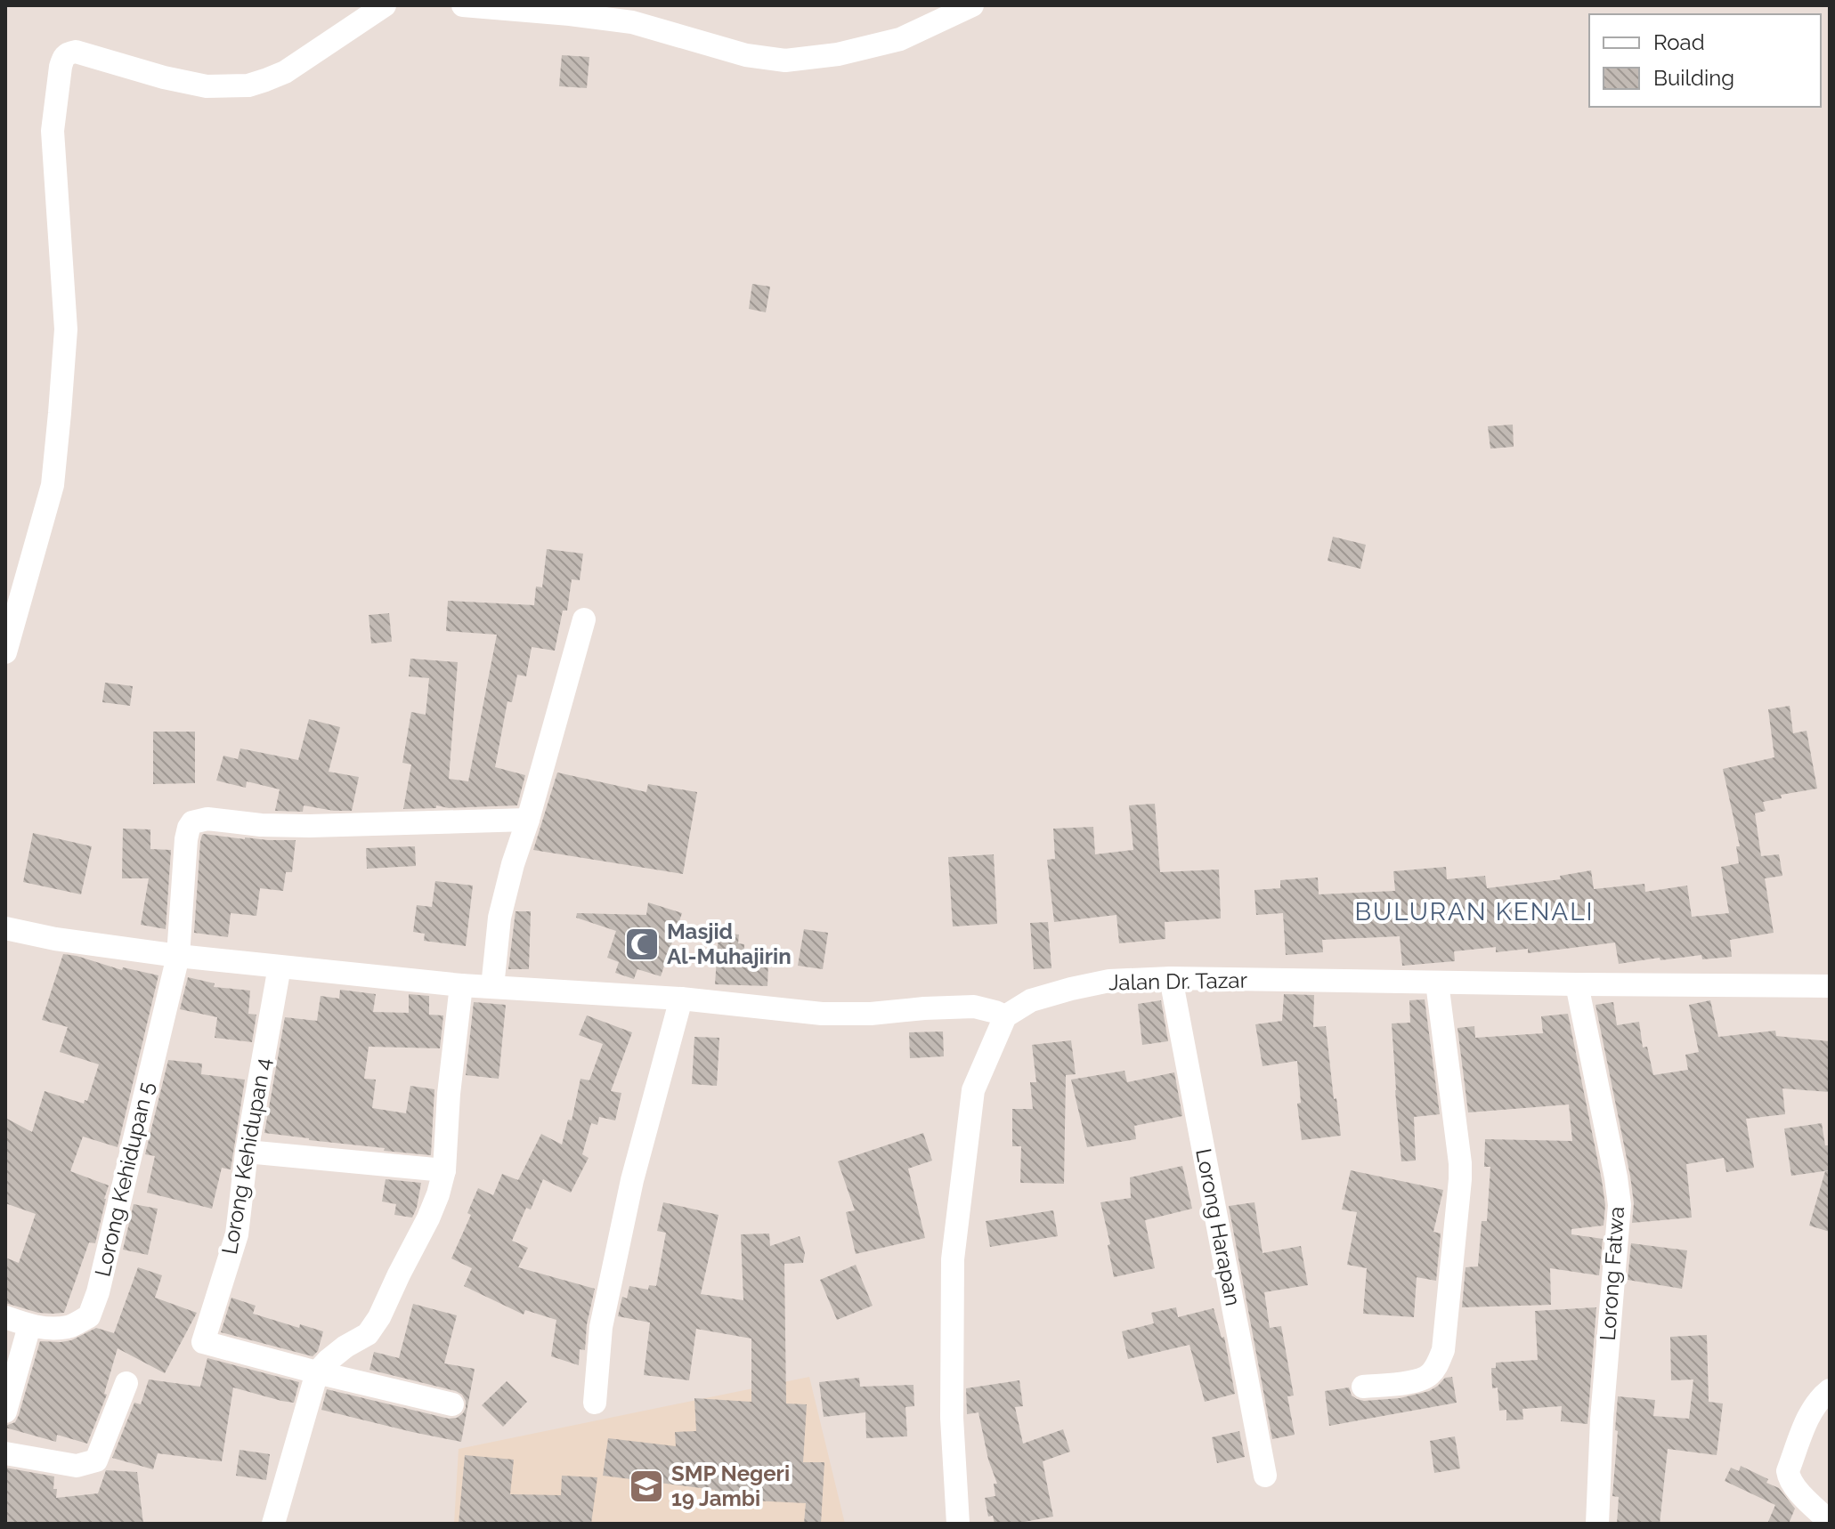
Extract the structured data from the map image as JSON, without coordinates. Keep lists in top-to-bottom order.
{
  "streets": {
    "street": [
      "Jalan Dr. Tazar",
      "Lorong Kehidupan 4",
      "Lorong Kehidupan 5",
      "Lorong Harapan",
      "Lorong Fatwa"
    ]
  },
  "crossings": [
    ["Jalan Dr. Tazar", "Lorong Harapan"],
    ["Jalan Dr. Tazar", "Lorong Fatwa"]
  ],
  "districts": ["BULURAN KENALI"],
  "places": {
    "mosque": ["Masjid Al-Muhajirin"],
    "school or university": ["SMP Negeri 19 Jambi"]
  },
  "legend": ["Road", "Building"]
}
